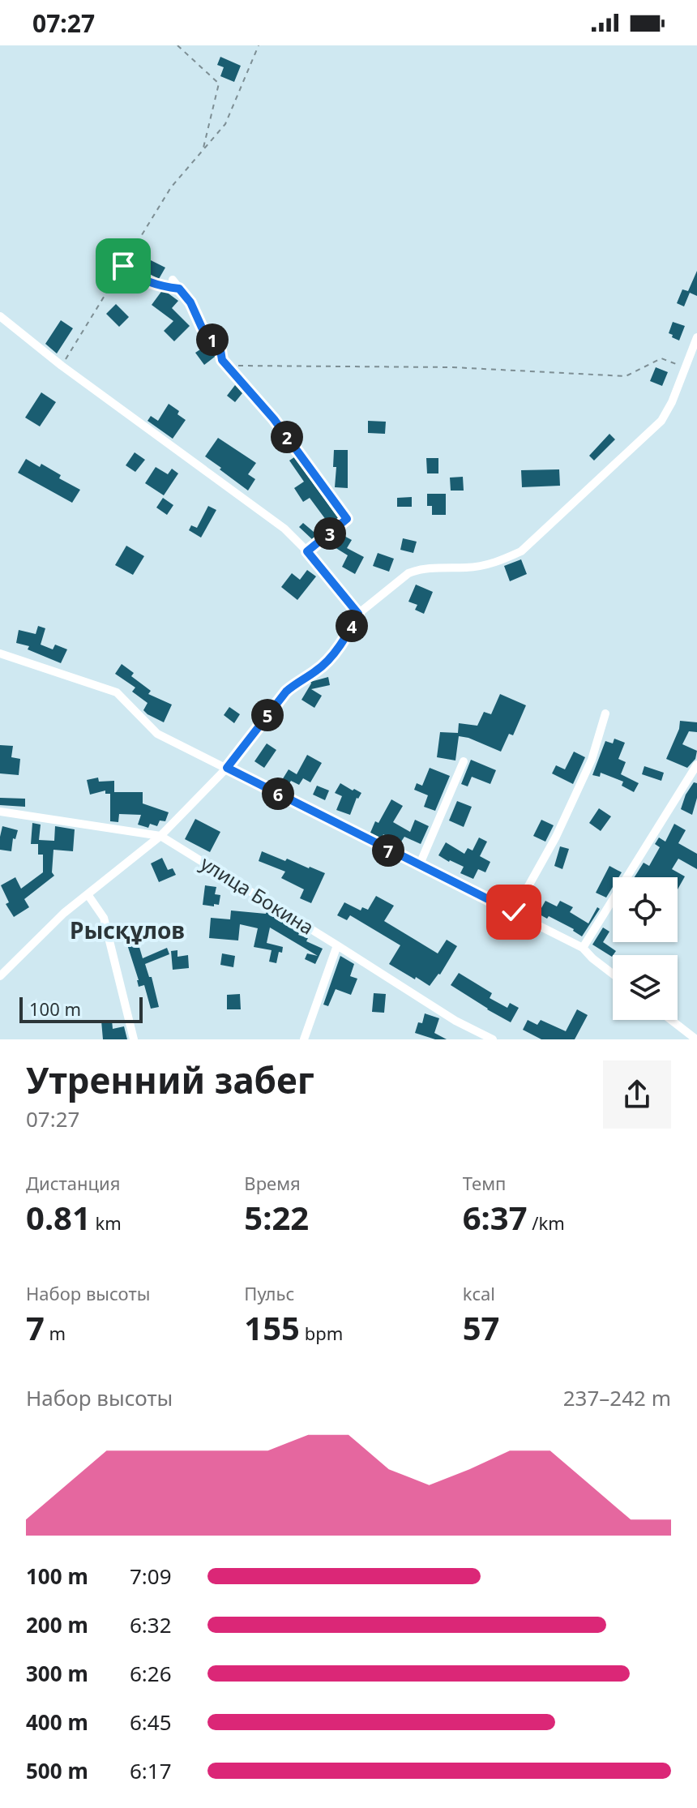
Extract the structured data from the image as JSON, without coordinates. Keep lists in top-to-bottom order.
{
  "streets": {
    "street": ["улица Бокина"]
  },
  "districts": ["Рысқұлов"],
  "scale_bar": "100 m",
  "page": {
    "status": "07:27",
    "pins": [
      "1",
      "2",
      "3",
      "4",
      "5",
      "6",
      "7"
    ],
    "scale": "100 m",
    "heading": ["Утренний забег", "07:27"],
    "stats": [
      ["Дистанция", "0.81 km"],
      ["Время", "5:22"],
      ["Темп", "6:37 /km"],
      ["Набор высоты", "7 m"],
      ["Пульс", "155 bpm"],
      ["kcal", "57"]
    ],
    "chart": ["Набор высоты", "237–242 m"],
    "list": [
      {
        "name": "100 m",
        "note": "7:09"
      },
      {
        "name": "200 m",
        "note": "6:32"
      },
      {
        "name": "300 m",
        "note": "6:26"
      },
      {
        "name": "400 m",
        "note": "6:45"
      },
      {
        "name": "500 m",
        "note": "6:17"
      }
    ]
  }
}
